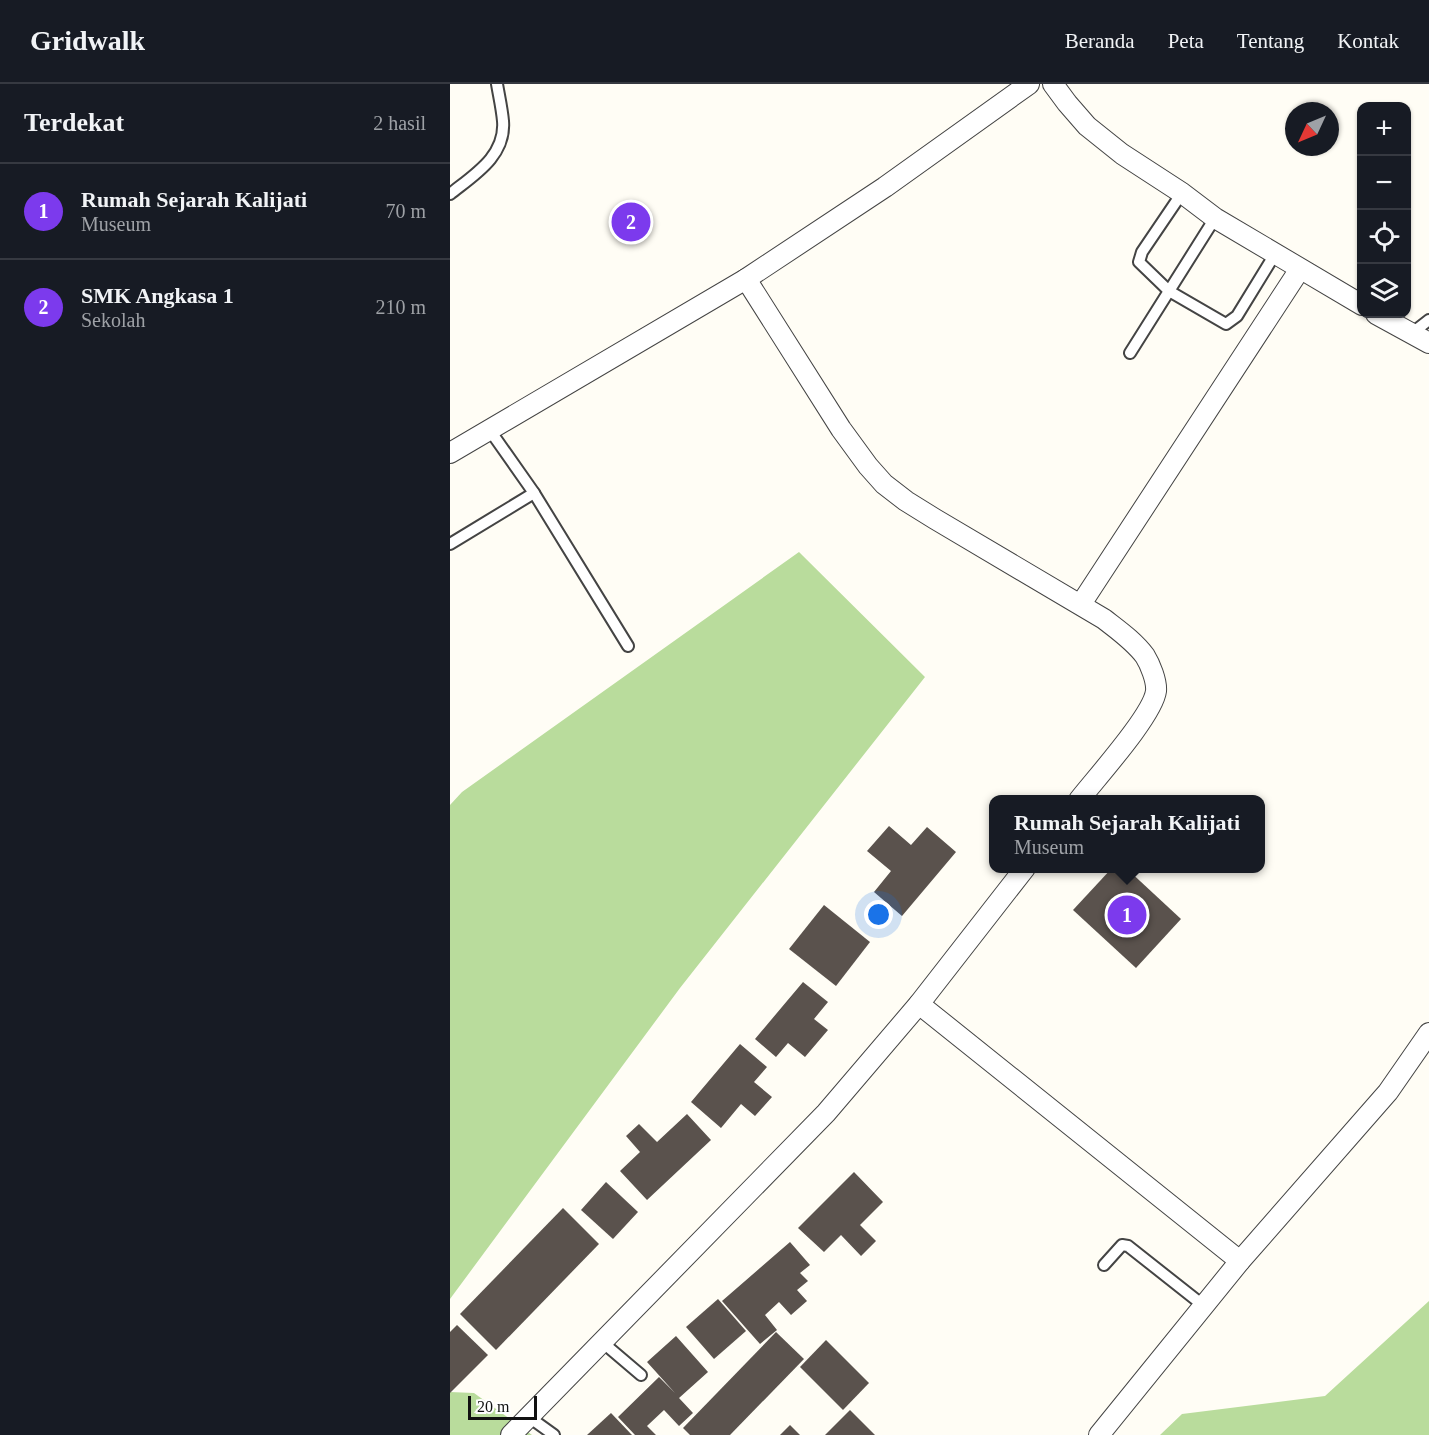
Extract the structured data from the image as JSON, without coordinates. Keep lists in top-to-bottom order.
{
  "scale_bar": "20 m",
  "north": "bottom left",
  "page": {
    "header": "Gridwalk",
    "nav": [
      "Beranda",
      "Peta",
      "Tentang",
      "Kontak"
    ],
    "heading": ["Terdekat", "2 hasil"],
    "map_buttons": ["+", "−"],
    "list": [
      {
        "mark": "1",
        "name": "Rumah Sejarah Kalijati",
        "note": "Museum",
        "value": "70 m"
      },
      {
        "mark": "2",
        "name": "SMK Angkasa 1",
        "note": "Sekolah",
        "value": "210 m"
      }
    ],
    "pins": ["2", "1"],
    "popup": ["Rumah Sejarah Kalijati", "Museum"],
    "scale": "20 m"
  }
}
